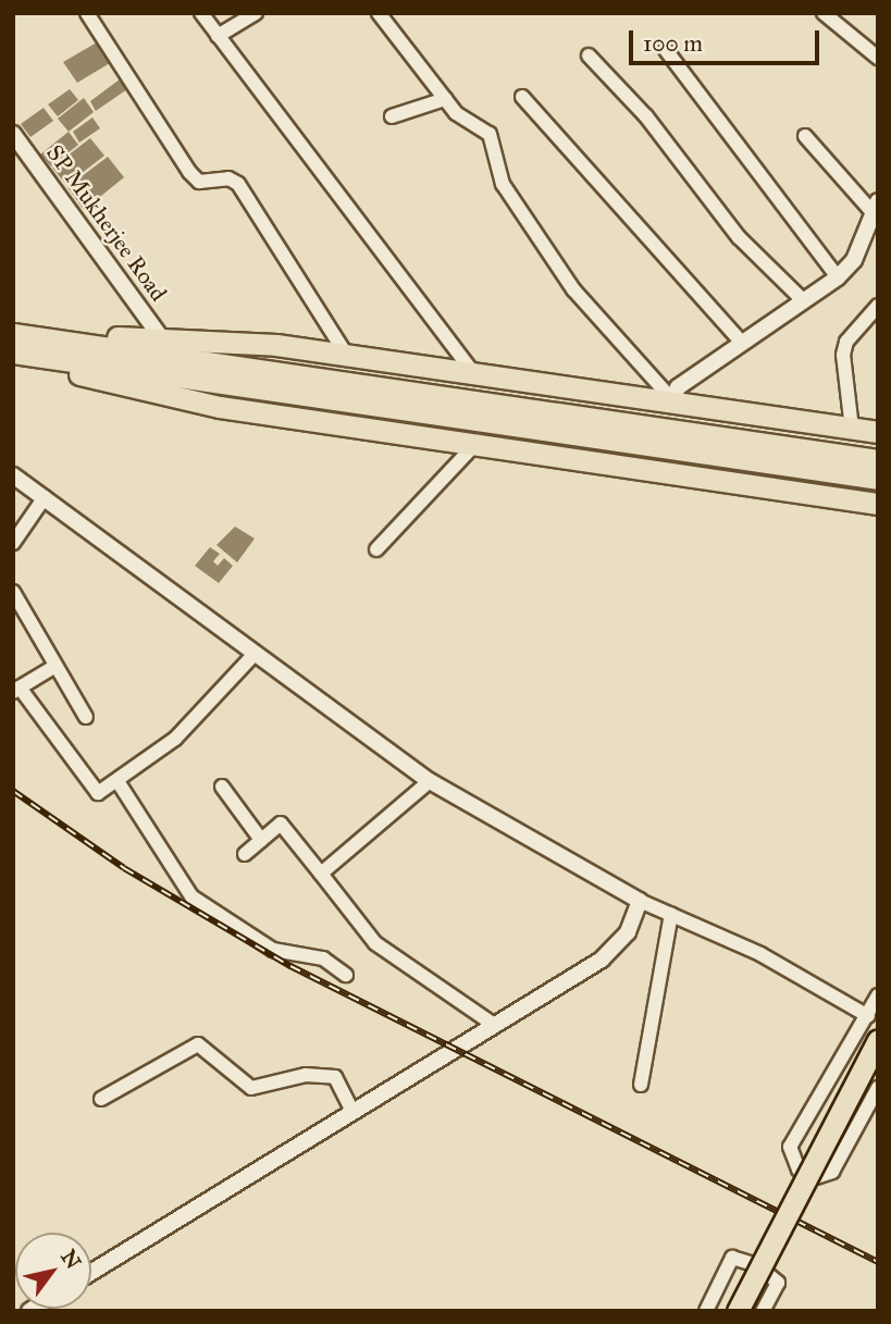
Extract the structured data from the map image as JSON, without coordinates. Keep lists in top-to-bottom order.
{
  "streets": {
    "street": ["SP Mukherjee Road"]
  },
  "scale_bar": "100 m",
  "north": "top right"
}
